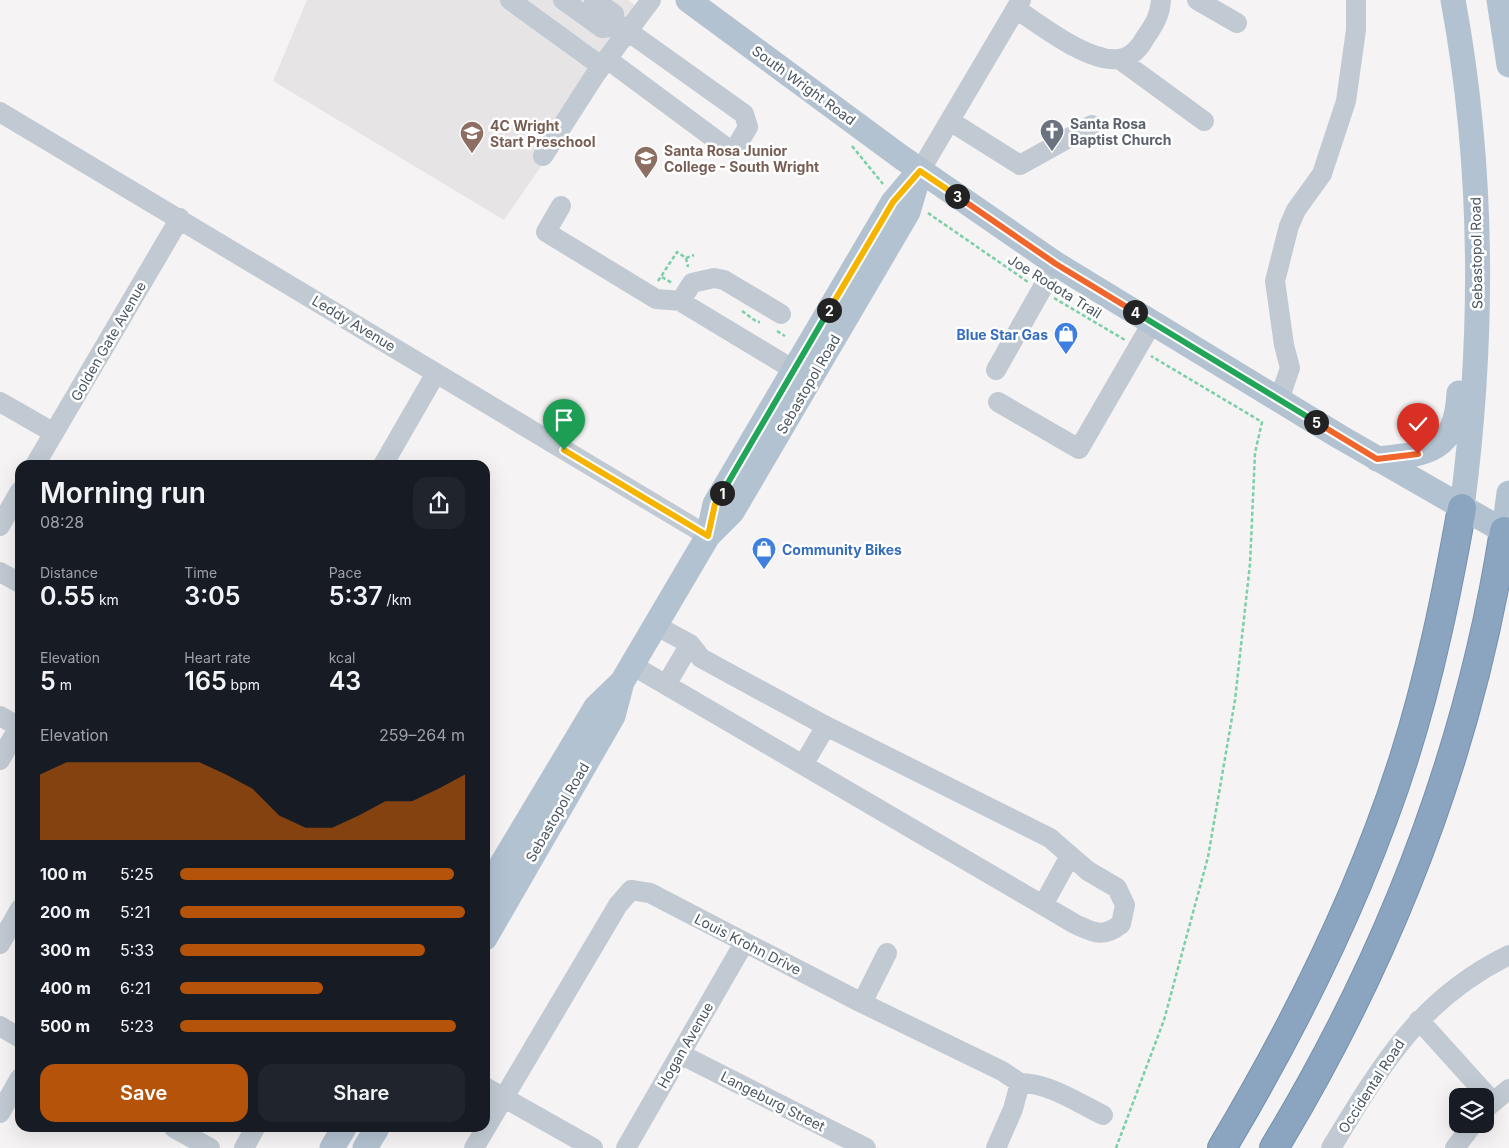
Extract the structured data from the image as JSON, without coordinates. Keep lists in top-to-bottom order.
{
  "streets": {
    "main road": ["South Wright Road", "Sebastopol Road"],
    "street": [
      "Leddy Avenue",
      "Golden Gate Avenue",
      "Louis Krohn Drive",
      "Hogan Avenue",
      "Occidental Road",
      "Langeburg Street"
    ],
    "path": ["Joe Rodota Trail"]
  },
  "crossings": [
    ["South Wright Road", "Sebastopol Road"],
    ["Sebastopol Road", "Leddy Avenue"],
    ["Leddy Avenue", "Golden Gate Avenue"],
    ["Louis Krohn Drive", "Hogan Avenue"],
    ["Hogan Avenue", "Langeburg Street"]
  ],
  "places": {
    "church": ["Santa Rosa Baptist Church"],
    "school or university": ["4C Wright Start Preschool", "Santa Rosa Junior College - South Wright"],
    "shop": ["Blue Star Gas", "Community Bikes"]
  },
  "page": {
    "pins": [
      "3",
      "2",
      "4",
      "5",
      "1"
    ],
    "heading": ["Morning run", "08:28"],
    "stats": [
      ["Distance", "0.55 km"],
      ["Time", "3:05"],
      ["Pace", "5:37 /km"],
      ["Elevation", "5 m"],
      ["Heart rate", "165 bpm"],
      ["kcal", "43"]
    ],
    "chart": ["Elevation", "259–264 m"],
    "list": [
      {
        "name": "100 m",
        "note": "5:25"
      },
      {
        "name": "200 m",
        "note": "5:21"
      },
      {
        "name": "300 m",
        "note": "5:33"
      },
      {
        "name": "400 m",
        "note": "6:21"
      },
      {
        "name": "500 m",
        "note": "5:23"
      }
    ],
    "buttons": ["Save", "Share"]
  }
}
